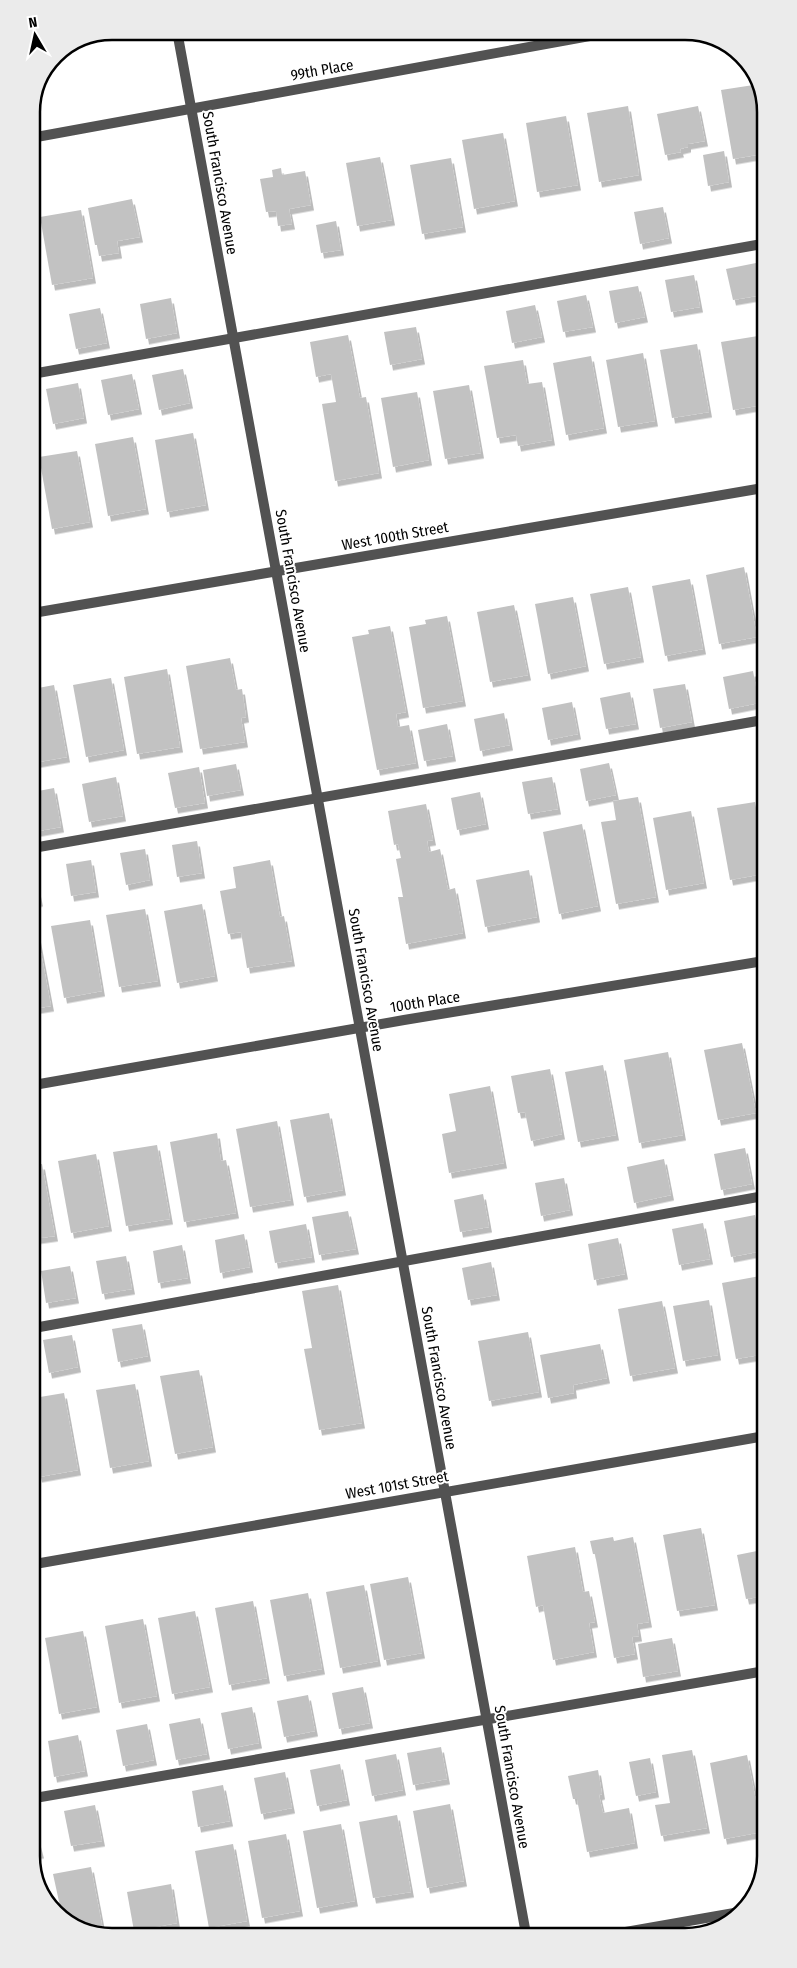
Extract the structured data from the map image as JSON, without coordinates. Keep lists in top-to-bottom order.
{
  "streets": {
    "street": [
      "99th Place",
      "South Francisco Avenue",
      "West 100th Street",
      "100th Place",
      "West 101st Street"
    ]
  },
  "crossings": [
    ["99th Place", "South Francisco Avenue"],
    ["South Francisco Avenue", "West 100th Street"],
    ["South Francisco Avenue", "100th Place"],
    ["South Francisco Avenue", "West 101st Street"]
  ],
  "north": "top"
}
